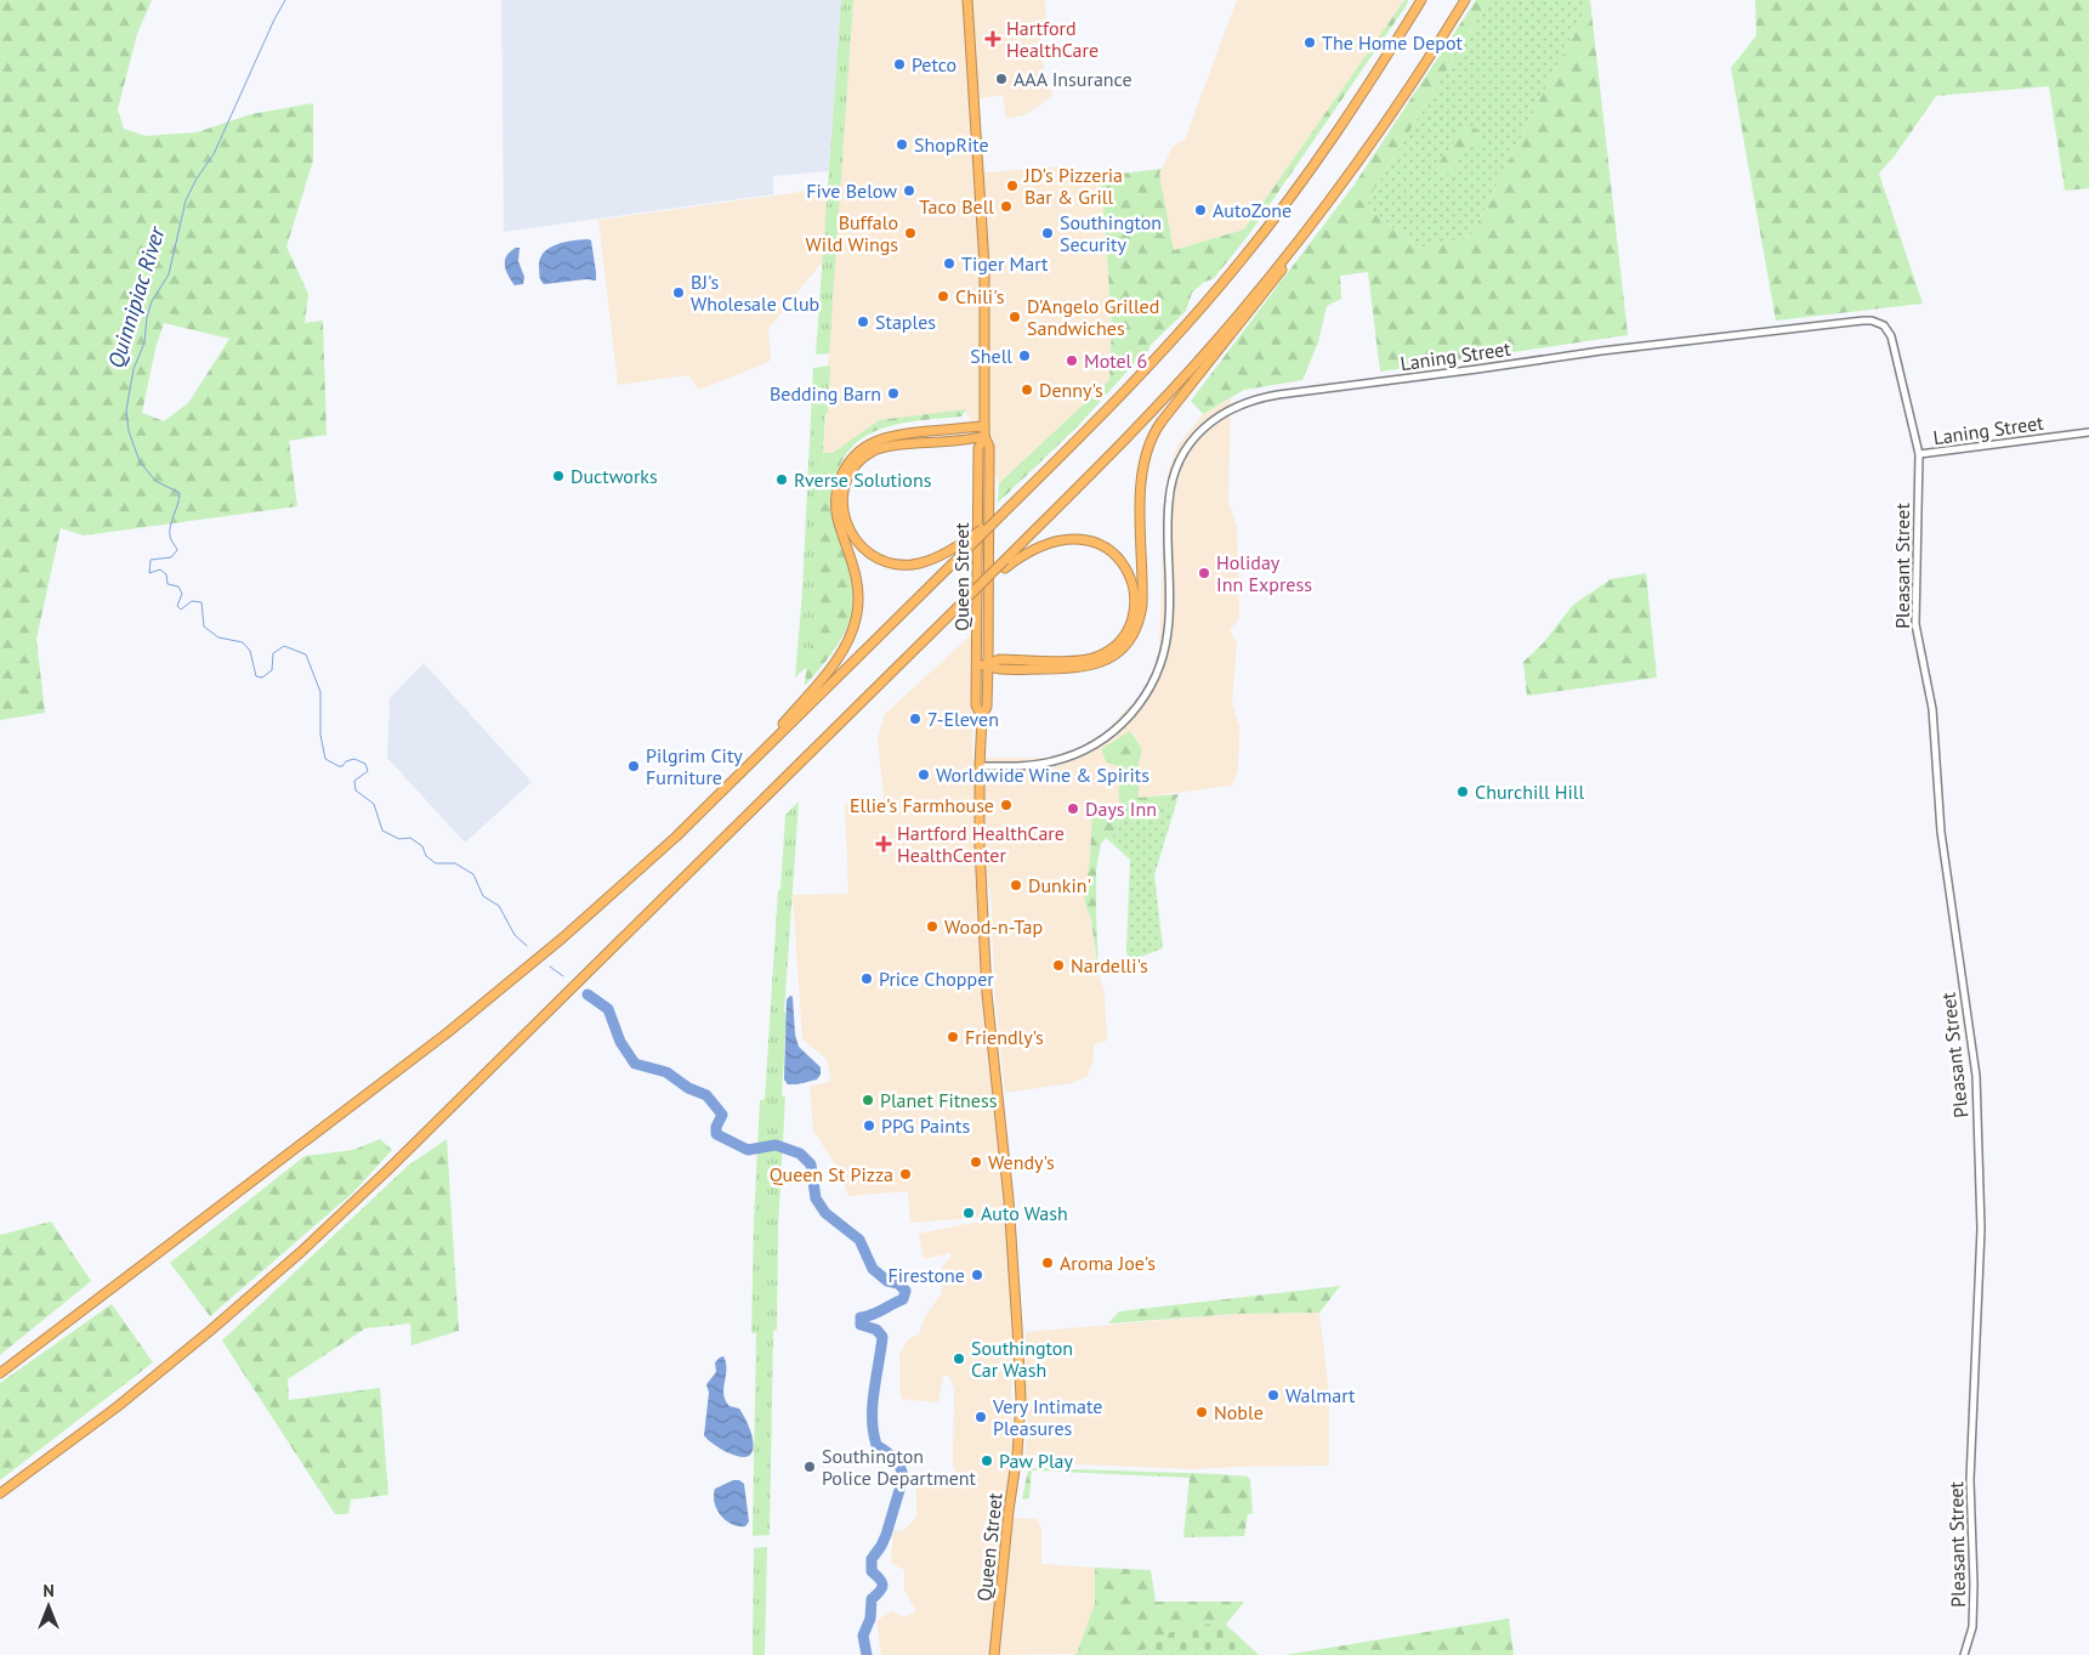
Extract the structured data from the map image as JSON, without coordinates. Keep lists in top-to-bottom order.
{
  "streets": {
    "highway": ["Queen Street"],
    "street": ["Laning Street", "Pleasant Street"]
  },
  "crossings": [
    ["Laning Street", "Pleasant Street"],
    ["Laning Street", "Queen Street"]
  ],
  "water": ["Quinnipiac River"],
  "places": {
    "health": ["Hartford HealthCare", "Hartford HealthCare HealthCenter"],
    "other": [
      "The Home Depot",
      "Petco",
      "AAA Insurance",
      "ShopRite",
      "JD's Pizzeria Bar & Grill",
      "Five Below",
      "Taco Bell",
      "AutoZone",
      "Buffalo Wild Wings",
      "Southington Security",
      "Tiger Mart",
      "BJ's Wholesale Club",
      "Chili's",
      "D'Angelo Grilled Sandwiches",
      "Staples",
      "Shell",
      "Motel 6",
      "Denny's",
      "Bedding Barn",
      "Ductworks",
      "Rverse Solutions",
      "Holiday Inn Express",
      "7-Eleven",
      "Pilgrim City Furniture",
      "Worldwide Wine & Spirits",
      "Churchill Hill",
      "Ellie's Farmhouse",
      "Days Inn",
      "Dunkin'",
      "Wood-n-Tap",
      "Nardelli's",
      "Price Chopper",
      "Friendly's",
      "Planet Fitness",
      "PPG Paints",
      "Wendy's",
      "Queen St Pizza",
      "Auto Wash",
      "Aroma Joe's",
      "Firestone",
      "Southington Car Wash",
      "Walmart",
      "Noble",
      "Very Intimate Pleasures",
      "Paw Play",
      "Southington Police Department"
    ]
  },
  "north": "top"
}
